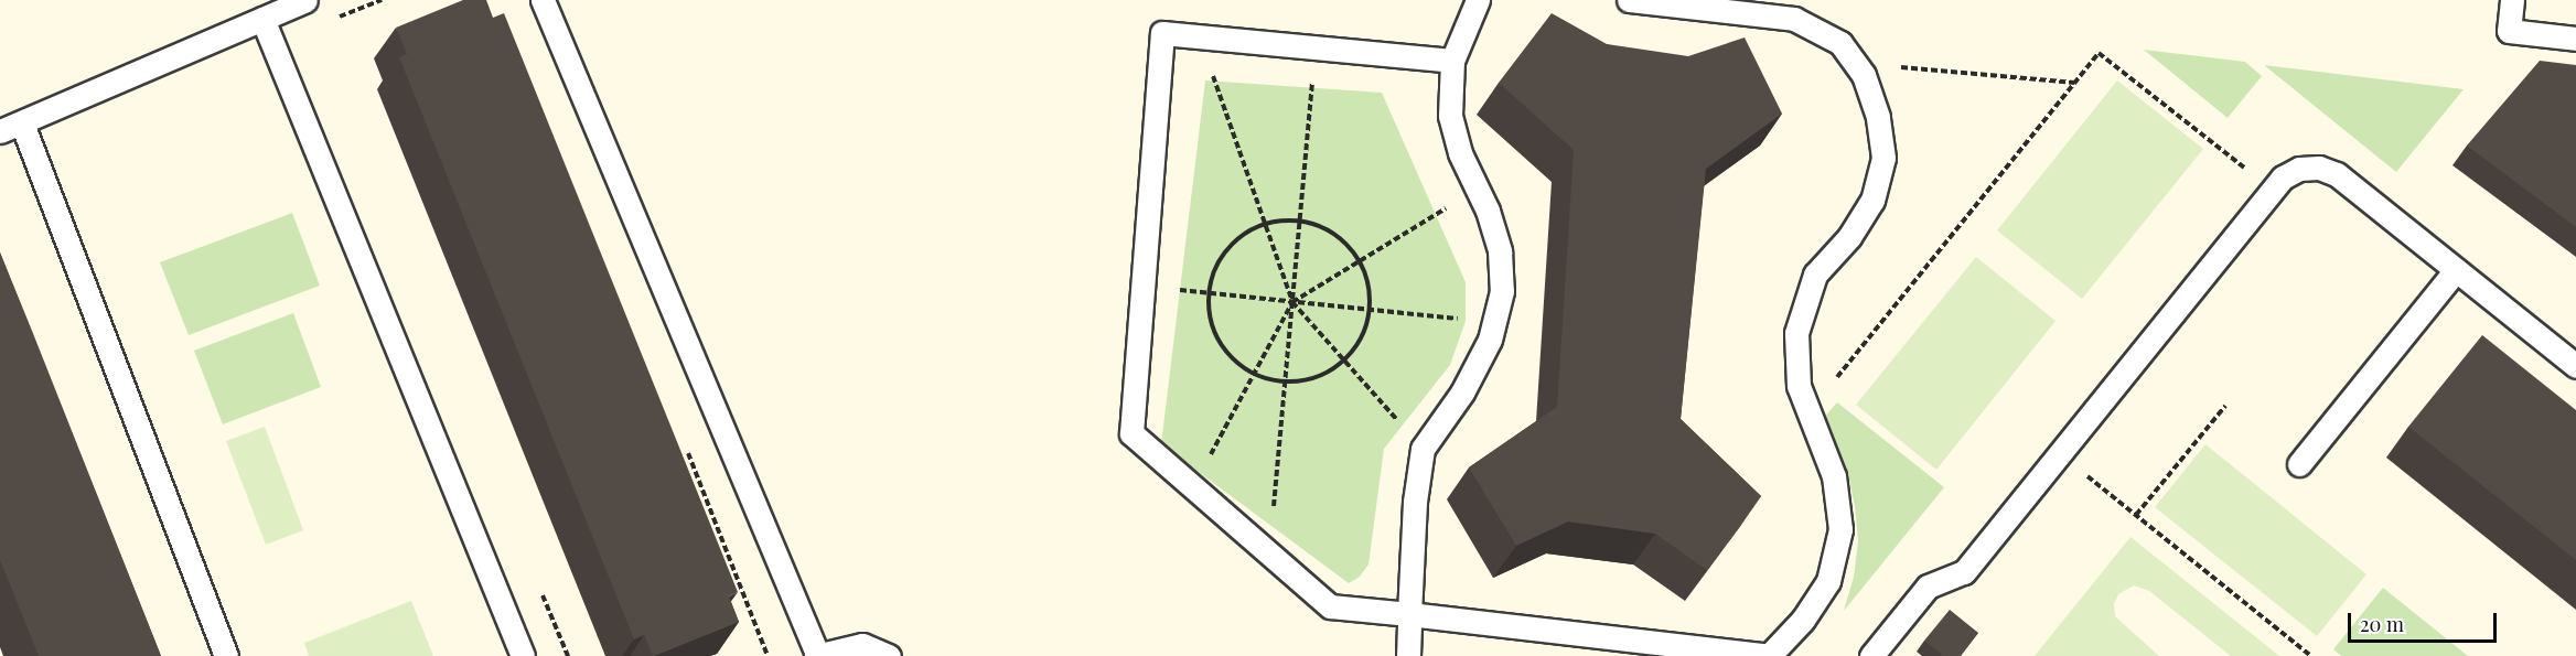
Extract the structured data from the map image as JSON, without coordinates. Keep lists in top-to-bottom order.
{
  "scale_bar": "20 m"
}
